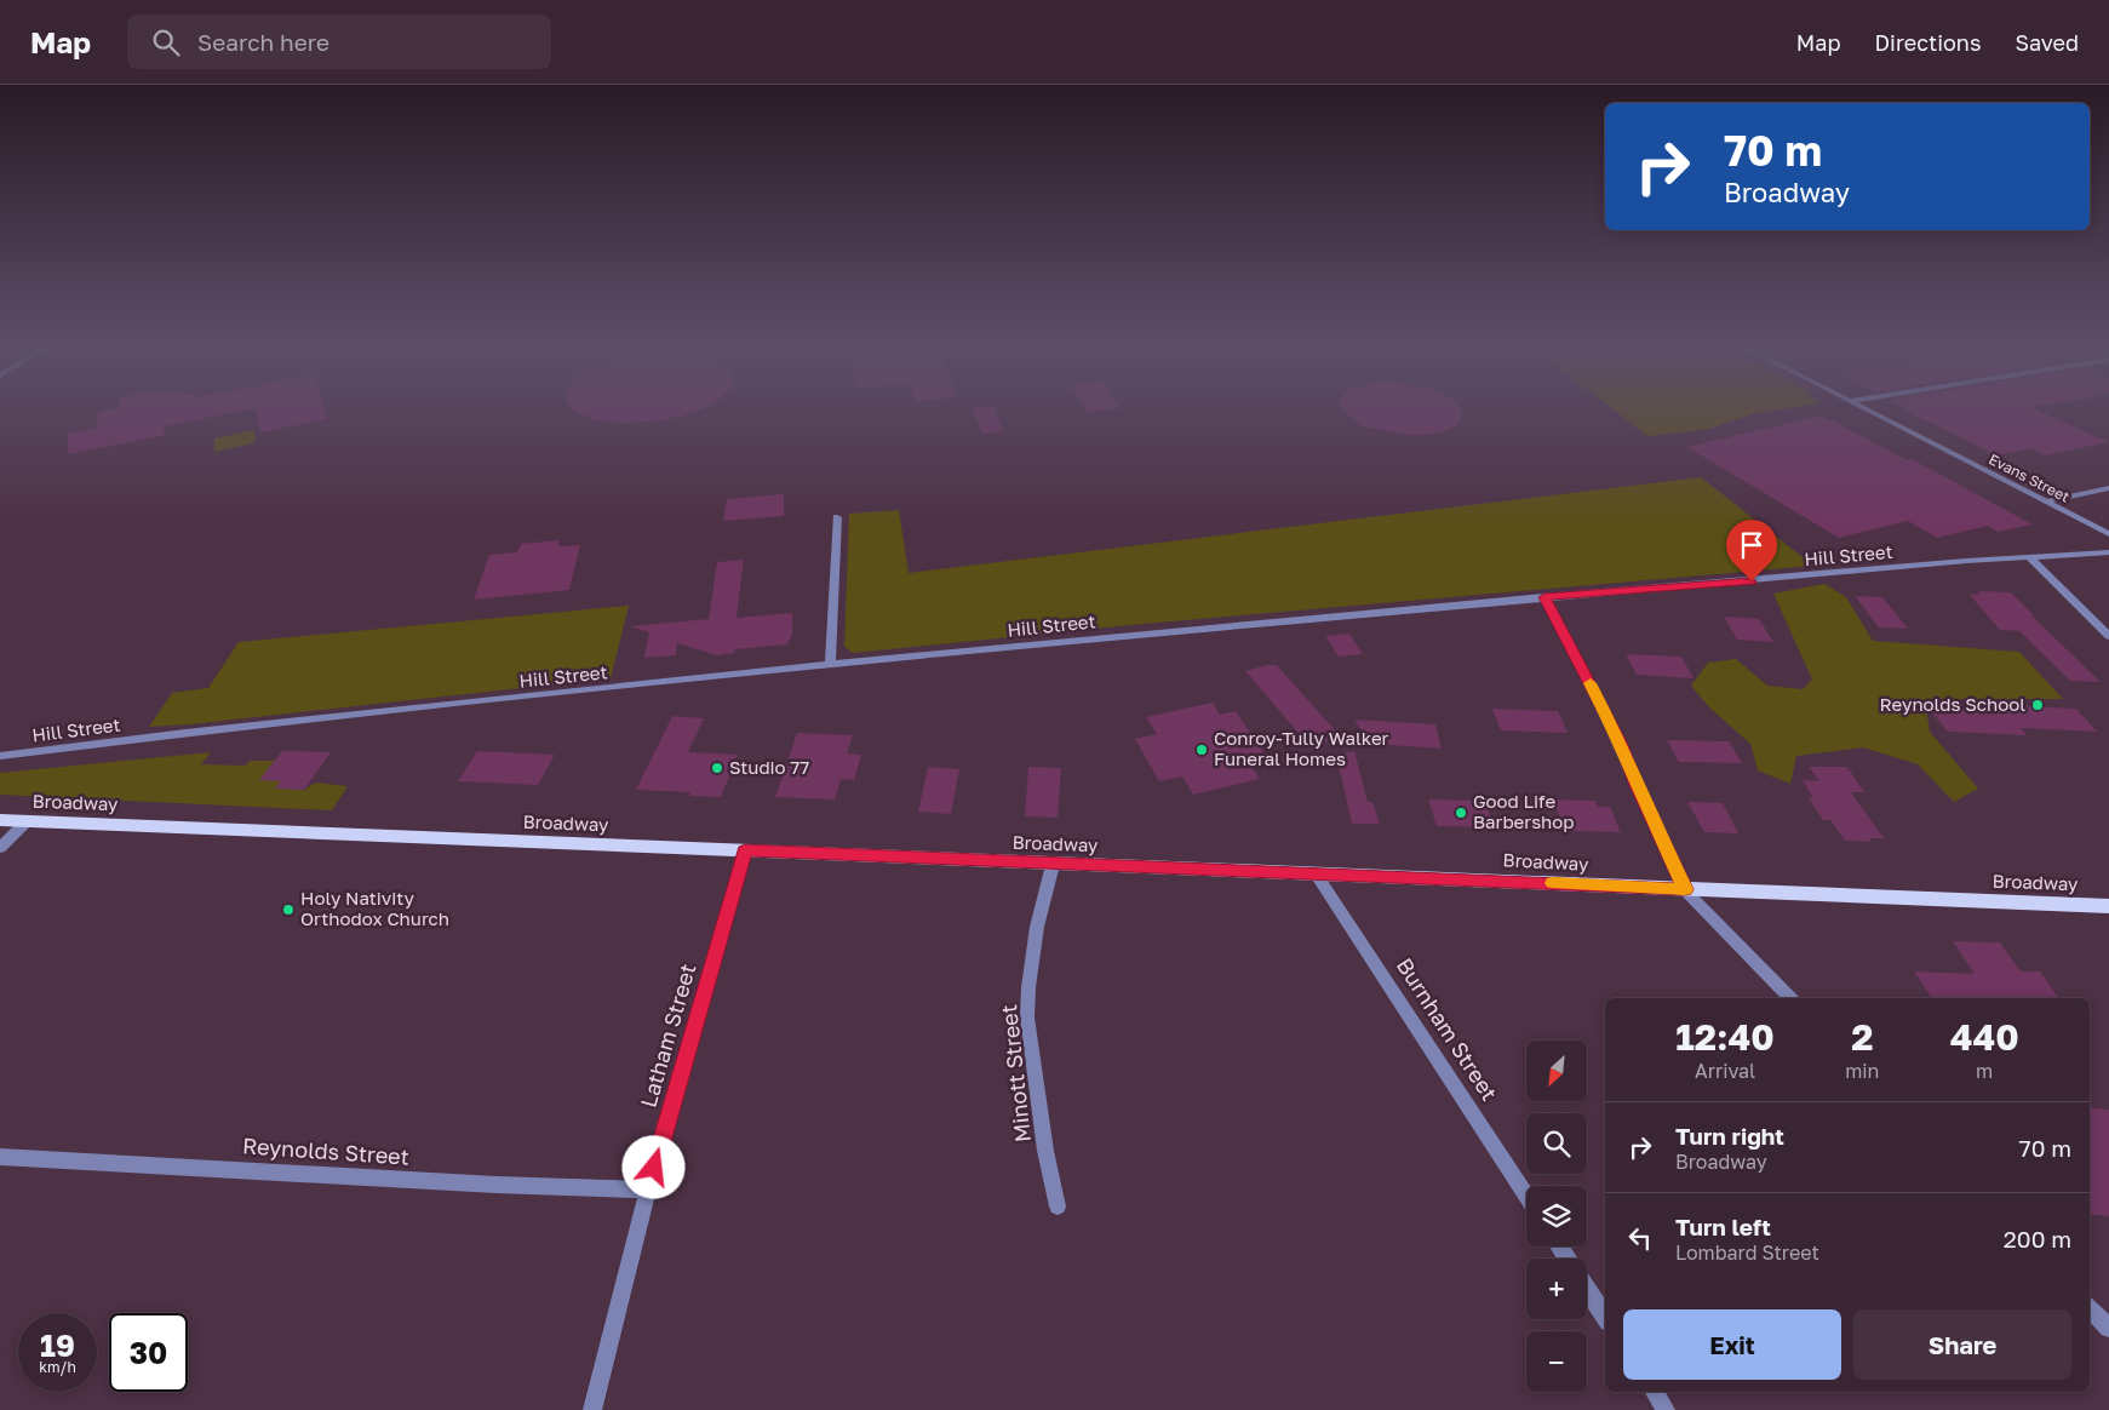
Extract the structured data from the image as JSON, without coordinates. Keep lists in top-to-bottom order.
{
  "streets": {
    "main road": ["Broadway"],
    "street": [
      "Evans Street",
      "Hill Street",
      "Burnham Street",
      "Latham Street",
      "Minott Street",
      "Reynolds Street"
    ]
  },
  "crossings": [
    ["Broadway", "Burnham Street"],
    ["Broadway", "Latham Street"],
    ["Broadway", "Minott Street"],
    ["Latham Street", "Reynolds Street"]
  ],
  "places": [
    "Reynolds School",
    "Conroy-Tully Walker Funeral Homes",
    "Studio 77",
    "Good Life Barbershop",
    "Holy Nativity Orthodox Church"
  ],
  "north": "bottom left",
  "page": {
    "header": "Map",
    "search": "Search here",
    "nav": ["Map", "Directions", "Saved"],
    "turn": ["70 m", "Broadway"],
    "eta": [
      "12:40",
      "Arrival",
      "2",
      "min",
      "440",
      "m"
    ],
    "map_buttons": ["+", "−"],
    "list": [
      {
        "name": "Turn right",
        "note": "Broadway",
        "value": "70 m"
      },
      {
        "name": "Turn left",
        "note": "Lombard Street",
        "value": "200 m"
      }
    ],
    "buttons": ["Exit", "Share"],
    "speed": "19 km/h",
    "limit": "30"
  }
}
